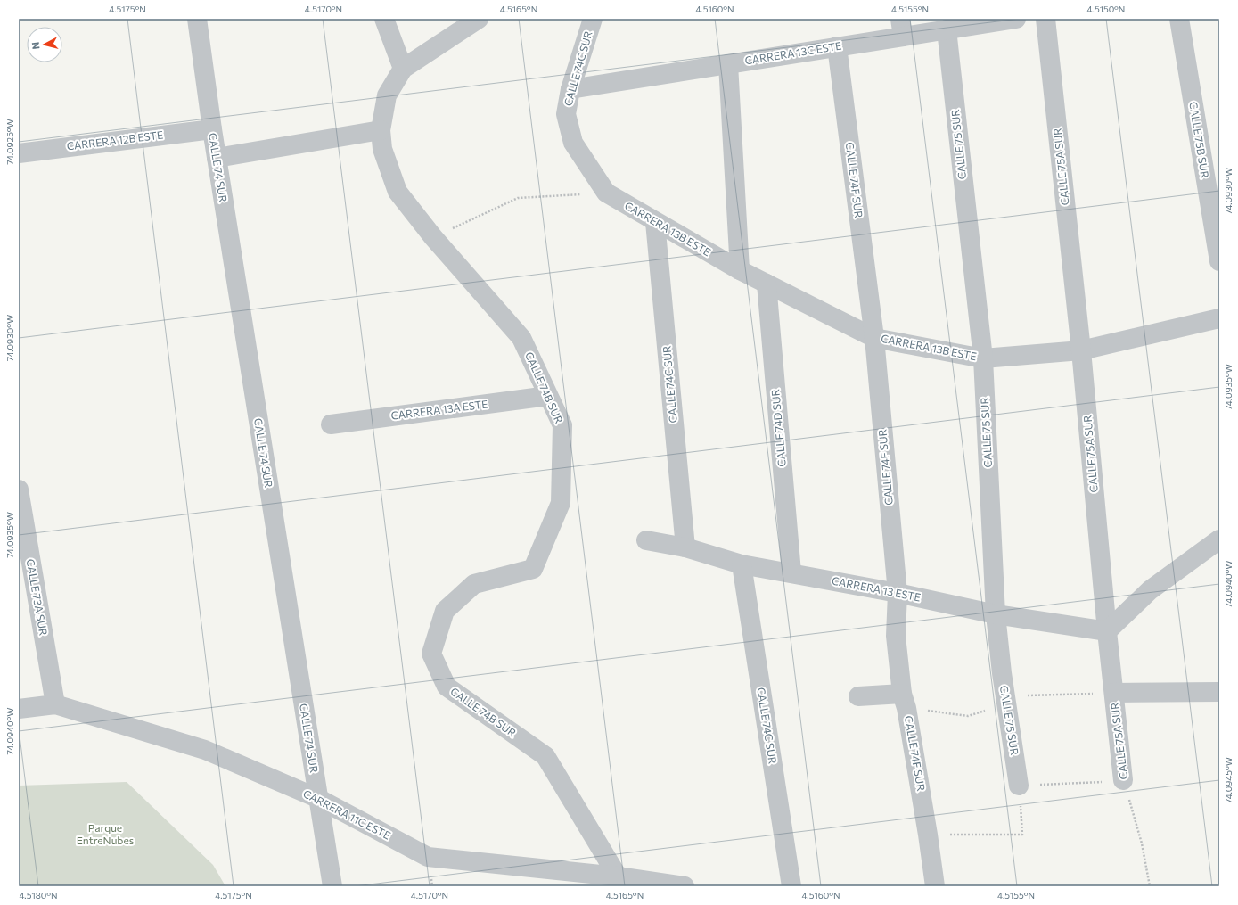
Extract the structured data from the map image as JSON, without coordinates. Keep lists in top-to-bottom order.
{
  "streets": {
    "street": [
      "CARRERA 13C ESTE",
      "CALLE 74C SUR",
      "CALLE 75B SUR",
      "CARRERA 12B ESTE",
      "CALLE 75 SUR",
      "CALLE 75A SUR",
      "CALLE 74 SUR",
      "CALLE 74F SUR",
      "CARRERA 13B ESTE",
      "CALLE 74B SUR",
      "CARRERA 13A ESTE",
      "CALLE 74D SUR",
      "CARRERA 13 ESTE",
      "CALLE 73A SUR",
      "CARRERA 11C ESTE"
    ]
  },
  "crossings": [
    ["CARRERA 13C ESTE", "CALLE 74C SUR"],
    ["CARRERA 13C ESTE", "CALLE 75 SUR"],
    ["CARRERA 13C ESTE", "CALLE 74F SUR"],
    ["CALLE 74C SUR", "CARRERA 13B ESTE"],
    ["CALLE 74C SUR", "CARRERA 13 ESTE"],
    ["CARRERA 12B ESTE", "CALLE 74 SUR"],
    ["CALLE 75 SUR", "CARRERA 13B ESTE"],
    ["CALLE 75 SUR", "CARRERA 13 ESTE"],
    ["CALLE 75A SUR", "CARRERA 13B ESTE"],
    ["CALLE 75A SUR", "CARRERA 13 ESTE"],
    ["CALLE 74 SUR", "CARRERA 11C ESTE"],
    ["CALLE 74F SUR", "CARRERA 13B ESTE"],
    ["CALLE 74F SUR", "CARRERA 13 ESTE"],
    ["CARRERA 13B ESTE", "CALLE 74D SUR"],
    ["CALLE 74B SUR", "CARRERA 13A ESTE"],
    ["CALLE 74B SUR", "CARRERA 11C ESTE"],
    ["CALLE 74D SUR", "CARRERA 13 ESTE"],
    ["CALLE 73A SUR", "CARRERA 11C ESTE"]
  ],
  "parks": ["Parque EntreNubes"],
  "north": "left",
  "coordinates": [
    "4.5175°N",
    "4.5170°N",
    "4.5165°N",
    "4.5160°N",
    "4.5155°N",
    "4.5150°N",
    "74.0925°W",
    "74.0930°W",
    "74.0935°W",
    "74.0940°W",
    "74.0945°W",
    "4.5180°N"
  ]
}
